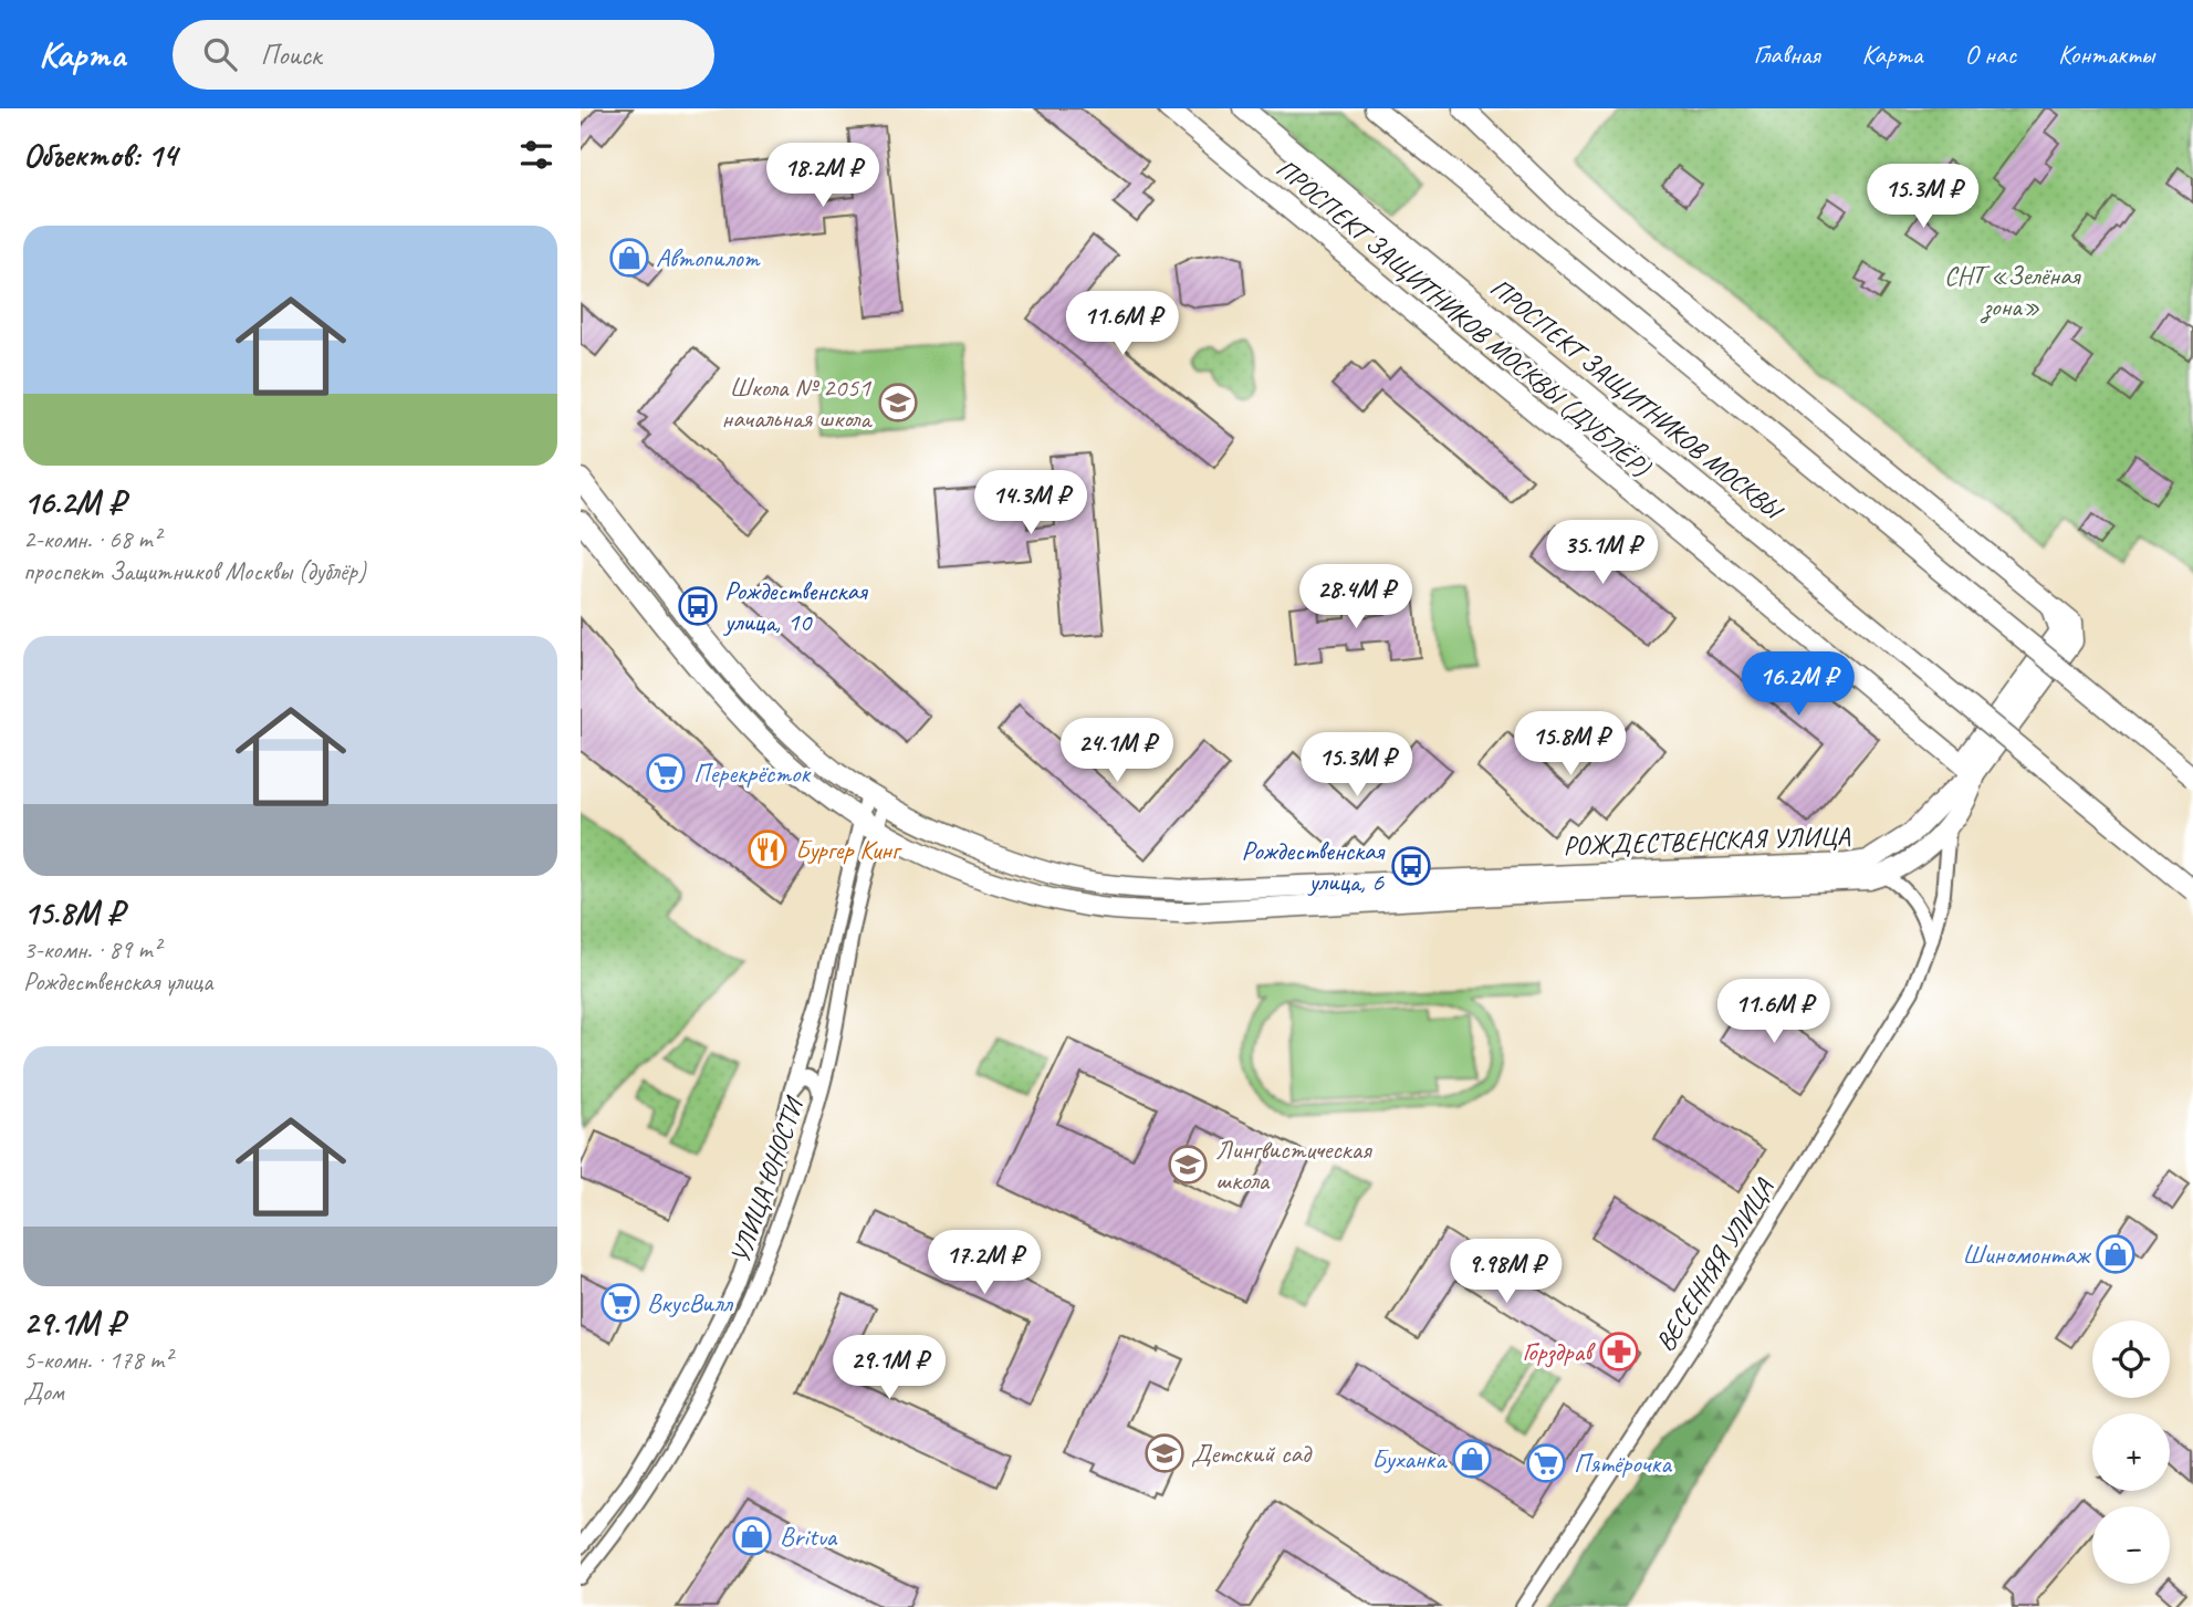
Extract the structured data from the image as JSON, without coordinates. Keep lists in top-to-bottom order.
{
  "streets": {
    "street": [
      "ПРОСПЕКТ ЗАЩИТНИКОВ МОСКВЫ (ДУБЛЁР)",
      "ПРОСПЕКТ ЗАЩИТНИКОВ МОСКВЫ",
      "РОЖДЕСТВЕНСКАЯ УЛИЦА",
      "УЛИЦА ЮНОСТИ",
      "ВЕСЕННЯЯ УЛИЦА"
    ]
  },
  "crossings": [
    ["ПРОСПЕКТ ЗАЩИТНИКОВ МОСКВЫ (ДУБЛЁР)", "РОЖДЕСТВЕНСКАЯ УЛИЦА"],
    ["РОЖДЕСТВЕНСКАЯ УЛИЦА", "УЛИЦА ЮНОСТИ"],
    ["РОЖДЕСТВЕНСКАЯ УЛИЦА", "ВЕСЕННЯЯ УЛИЦА"]
  ],
  "parks": ["СНТ «Зелёная зона»"],
  "places": {
    "shop": [
      "Автопилот",
      "Шиномонтаж",
      "Буханка",
      "Britva"
    ],
    "school or university": ["Школа № 2051 начальная школа", "Лингвистическая школа", "Детский сад"],
    "bus stop": ["Рождественская улица, 10", "Рождественская улица, 6"],
    "supermarket": ["Перекрёсток", "ВкусВилл", "Пятёрочка"],
    "restaurant": ["Бургер Кинг"],
    "pharmacy": ["Горздрав"]
  },
  "page": {
    "header": "Карта",
    "search": "Поиск",
    "nav": [
      "Главная",
      "Карта",
      "О нас",
      "Контакты"
    ],
    "heading": "Объектов: 14",
    "price": [
      "18.2M ₽",
      "15.3M ₽",
      "11.6M ₽",
      "14.3M ₽",
      "35.1M ₽",
      "28.4M ₽",
      "16.2M ₽",
      "15.8M ₽",
      "24.1M ₽",
      "15.3M ₽",
      "11.6M ₽",
      "17.2M ₽",
      "9.98M ₽",
      "29.1M ₽"
    ],
    "list": [
      {
        "name": "16.2M ₽",
        "note": "2-комн. · 68 m² · проспект Защитников Москвы (дублёр)"
      },
      {
        "name": "15.8M ₽",
        "note": "3-комн. · 89 m² · Рождественская улица"
      },
      {
        "name": "29.1M ₽",
        "note": "5-комн. · 178 m² · Дом"
      }
    ],
    "map_buttons": ["+", "−"]
  }
}
